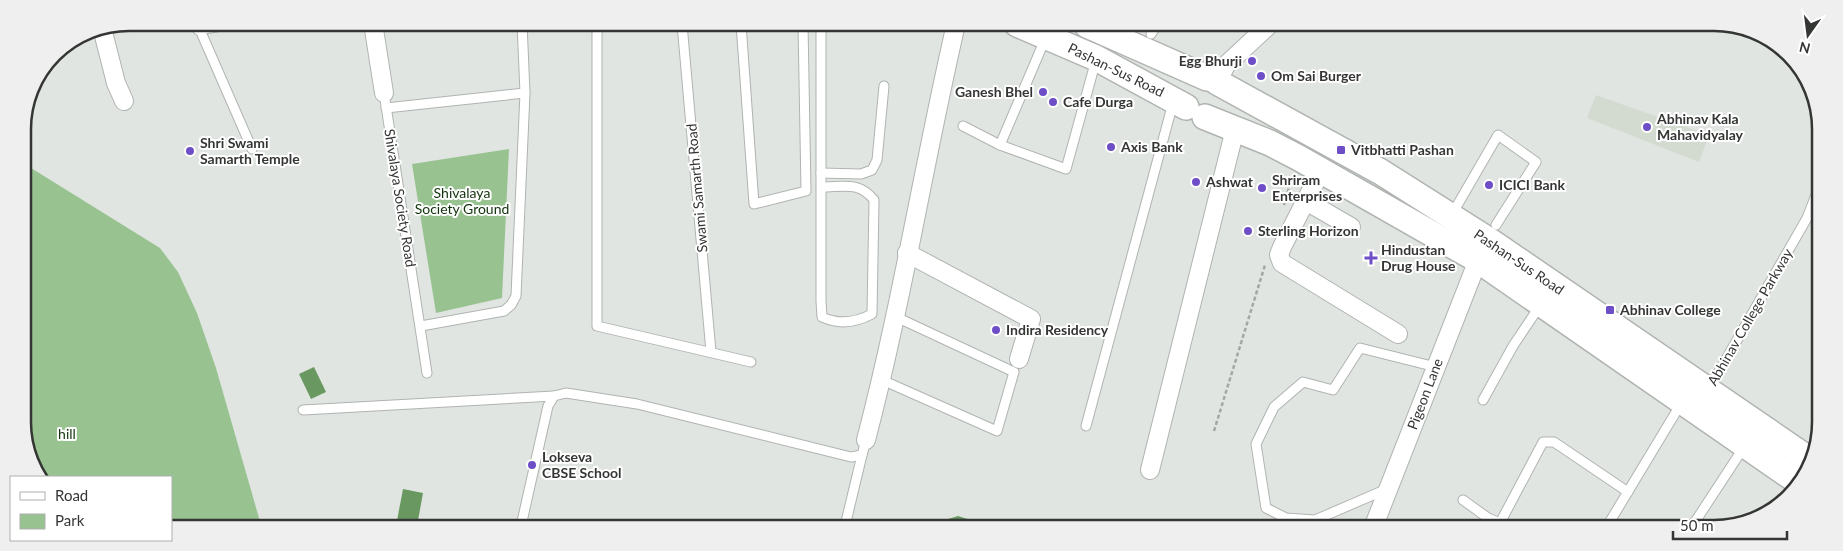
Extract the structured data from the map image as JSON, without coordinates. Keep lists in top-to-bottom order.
{
  "streets": {
    "main road": ["Pashan-Sus Road"],
    "street": ["Shivalaya Society Road", "Pigeon Lane"],
    "lane": ["Swami Samarth Road", "Abhinav College Parkway"]
  },
  "crossings": [
    ["Pashan-Sus Road", "Abhinav College Parkway"],
    ["Pashan-Sus Road", "Pigeon Lane"]
  ],
  "parks": ["Shivalaya Society Ground", "hill"],
  "places": {
    "other": [
      "Egg Bhurji",
      "Om Sai Burger",
      "Ganesh Bhel",
      "Cafe Durga",
      "Abhinav Kala Mahavidyalay",
      "Axis Bank",
      "Shri Swami Samarth Temple",
      "Ashwat",
      "ICICI Bank",
      "Shriram Enterprises",
      "Sterling Horizon",
      "Indira Residency",
      "Lokseva CBSE School"
    ],
    "transit": ["Vitbhatti Pashan", "Abhinav College"],
    "health": ["Hindustan Drug House"]
  },
  "legend": ["Road", "Park"],
  "scale_bar": "50 m",
  "north": "bottom"
}
